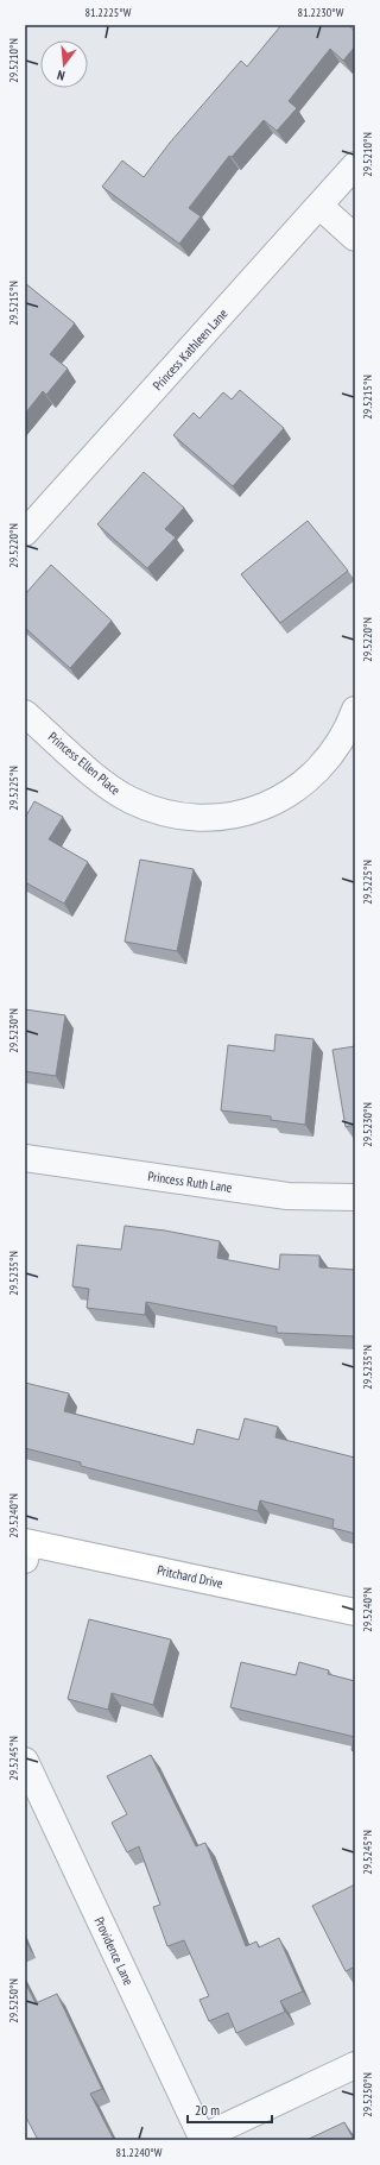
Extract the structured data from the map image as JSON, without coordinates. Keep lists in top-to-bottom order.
{
  "streets": {
    "street": [
      "Princess Kathleen Lane",
      "Princess Ellen Place",
      "Princess Ruth Lane",
      "Pritchard Drive",
      "Providence Lane"
    ]
  },
  "scale_bar": "20 m",
  "north": "bottom",
  "coordinates": [
    "81.2225°W",
    "81.2230°W",
    "29.5210°N",
    "29.5215°N",
    "29.5220°N",
    "29.5225°N",
    "29.5230°N",
    "29.5235°N",
    "29.5240°N",
    "29.5245°N",
    "29.5250°N",
    "81.2240°W"
  ]
}
